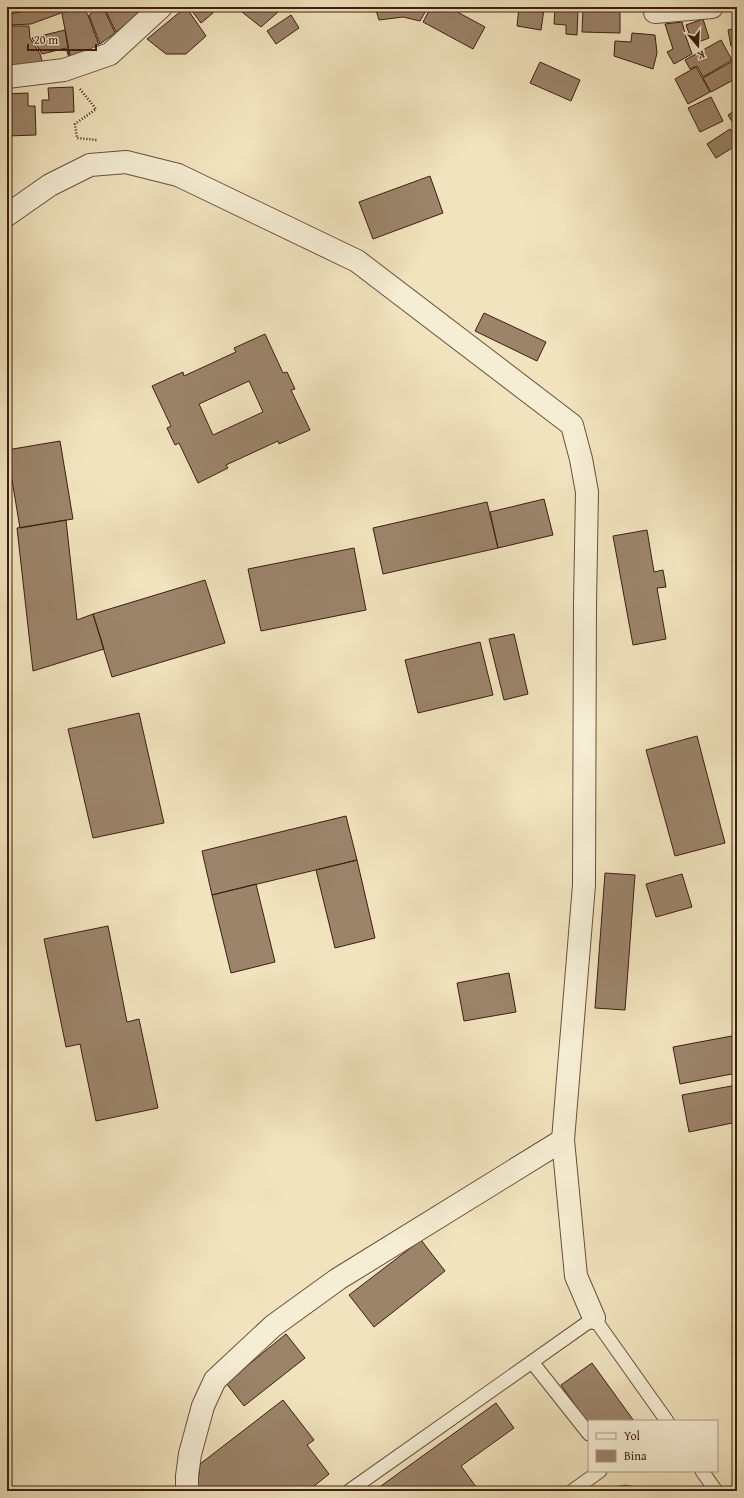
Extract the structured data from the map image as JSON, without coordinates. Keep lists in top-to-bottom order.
{
  "legend": ["Yol", "Bina"],
  "scale_bar": "20 m",
  "north": "bottom"
}
